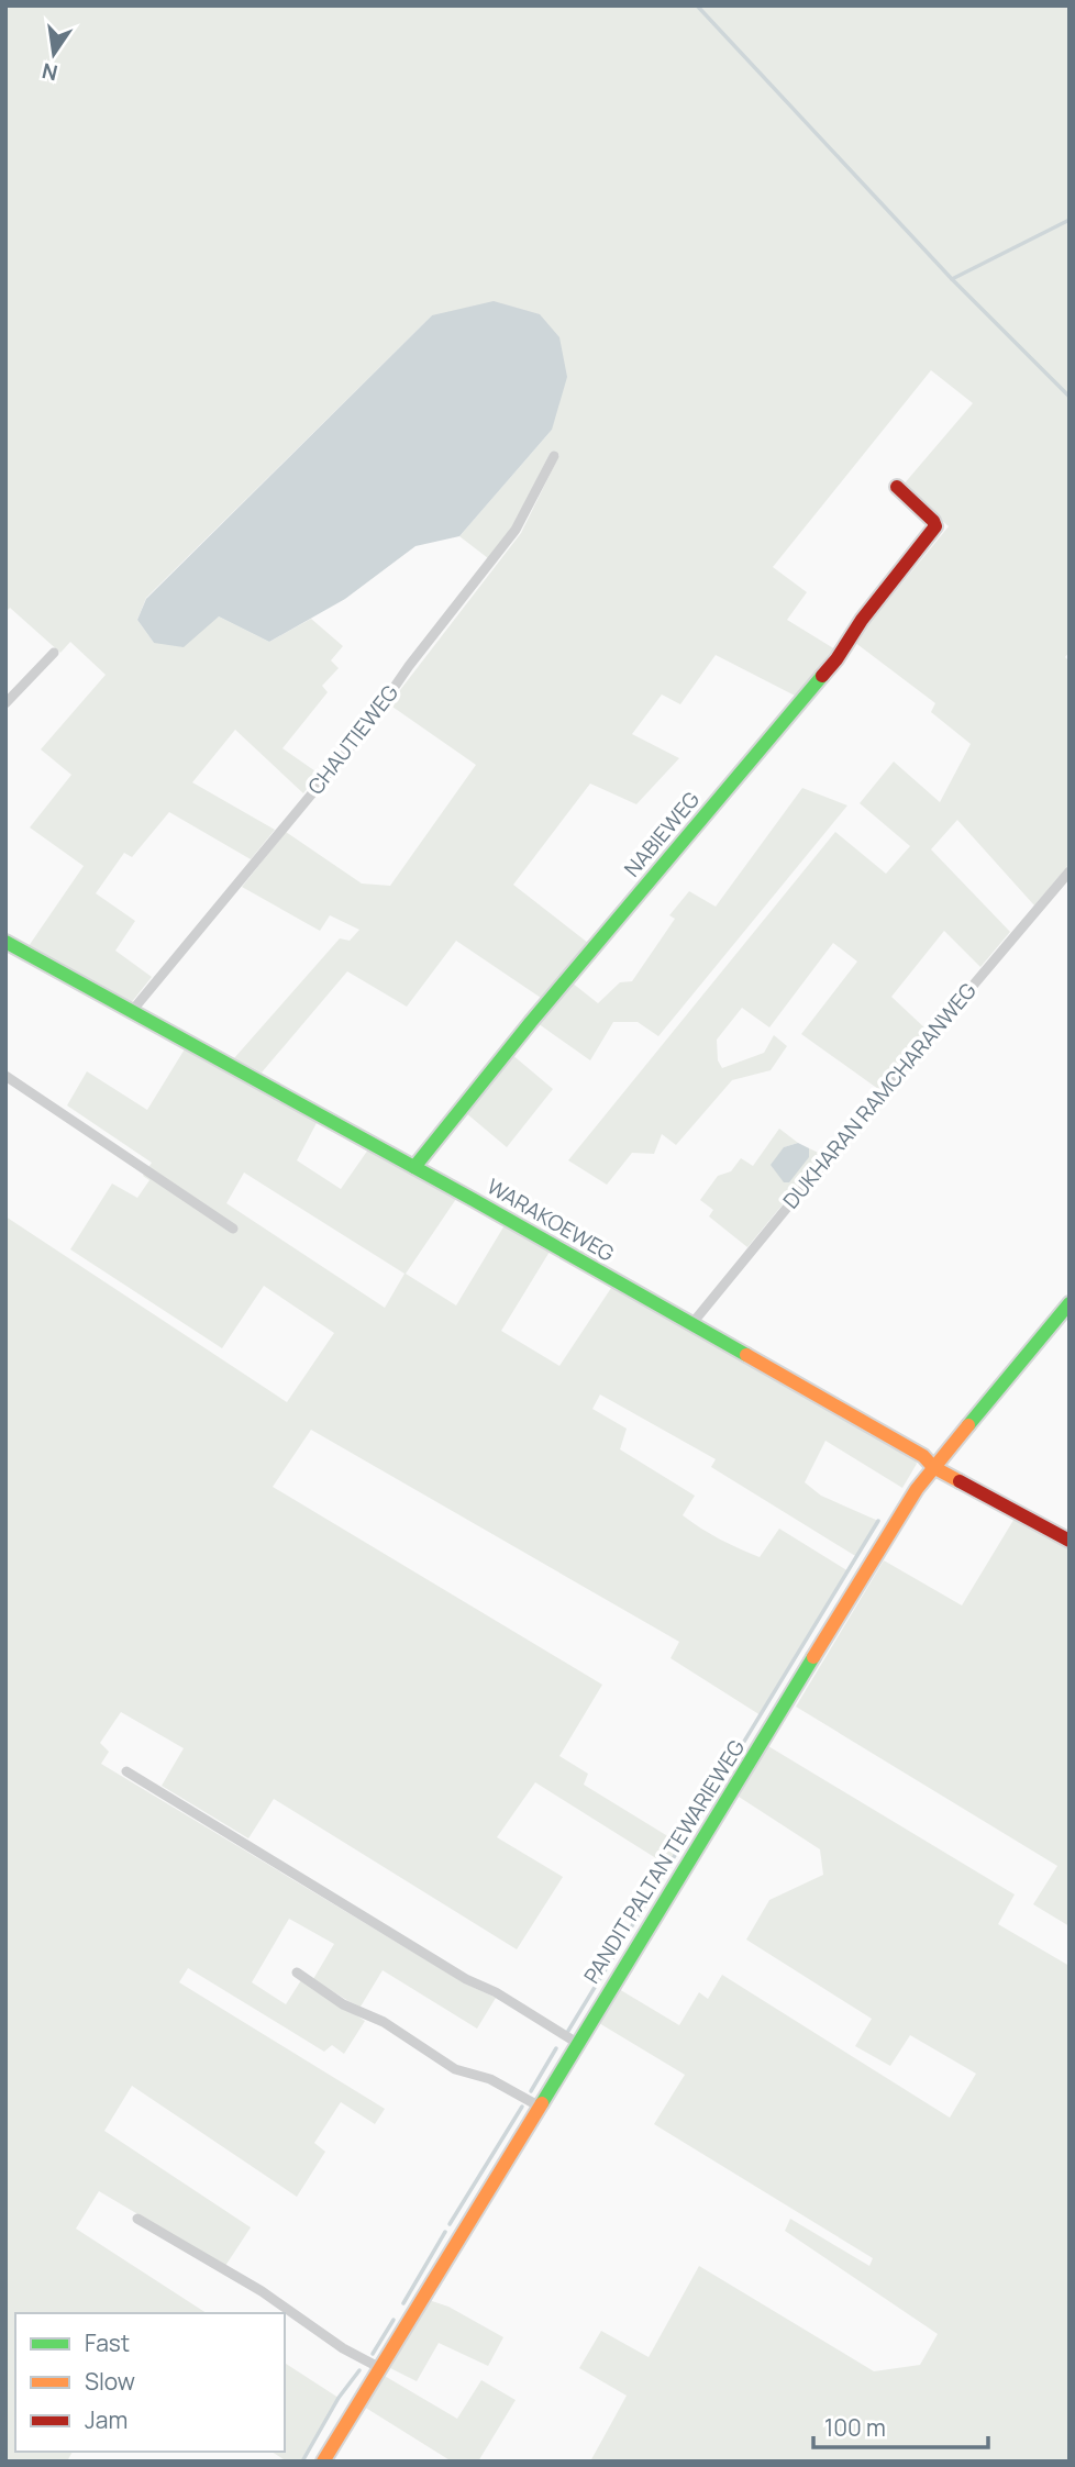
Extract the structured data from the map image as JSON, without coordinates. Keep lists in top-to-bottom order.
{
  "streets": {
    "street": [
      "CHAUTIEWEG",
      "NABIEWEG",
      "DUKHARAN RAMCHARANWEG",
      "WARAKOEWEG",
      "PANDIT PALTAN TEWARIEWEG"
    ]
  },
  "crossings": [
    ["CHAUTIEWEG", "WARAKOEWEG"],
    ["NABIEWEG", "WARAKOEWEG"],
    ["DUKHARAN RAMCHARANWEG", "WARAKOEWEG"],
    ["WARAKOEWEG", "PANDIT PALTAN TEWARIEWEG"]
  ],
  "legend": ["Fast", "Slow", "Jam"],
  "scale_bar": "100 m",
  "north": "bottom"
}
